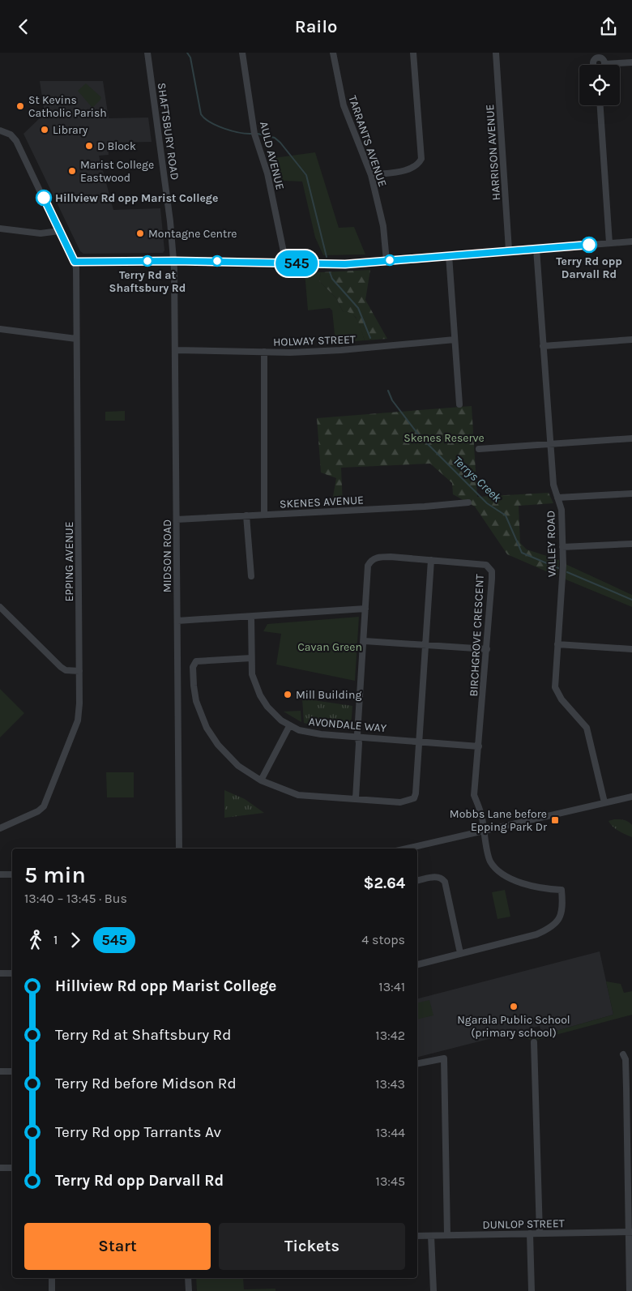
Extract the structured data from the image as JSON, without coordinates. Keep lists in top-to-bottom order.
{
  "streets": {
    "street": [
      "SHAFTSBURY ROAD",
      "TARRANTS AVENUE",
      "HARRISON AVENUE",
      "AULD AVENUE",
      "HOLWAY STREET",
      "SKENES AVENUE",
      "VALLEY ROAD",
      "MIDSON ROAD",
      "EPPING AVENUE",
      "BIRCHGROVE CRESCENT",
      "AVONDALE WAY",
      "DUNLOP STREET"
    ]
  },
  "crossings": [
    ["SHAFTSBURY ROAD", "MIDSON ROAD"],
    ["HOLWAY STREET", "MIDSON ROAD"],
    ["SKENES AVENUE", "MIDSON ROAD"],
    ["BIRCHGROVE CRESCENT", "AVONDALE WAY"]
  ],
  "water": ["Terrys Creek"],
  "parks": ["Skenes Reserve", "Cavan Green"],
  "places": {
    "other": [
      "St Kevins Catholic Parish",
      "Library",
      "D Block",
      "Marist College Eastwood",
      "Hillview Rd opp Marist College",
      "Montagne Centre",
      "Terry Rd opp Darvall Rd",
      "Terry Rd at Shaftsbury Rd",
      "Mill Building",
      "Ngarala Public School (primary school)"
    ],
    "transit": ["Mobbs Lane before Epping Park Dr"]
  },
  "lines": ["bus line 545"],
  "page": {
    "header": "Railo",
    "on_map": "545",
    "heading": ["5 min", "13:40 – 13:45 · Bus", "$2.64"],
    "legs": ["1", "545", "4 stops"],
    "list": [
      {
        "name": "Hillview Rd opp Marist College",
        "value": "13:41"
      },
      {
        "name": "Terry Rd at Shaftsbury Rd",
        "value": "13:42"
      },
      {
        "name": "Terry Rd before Midson Rd",
        "value": "13:43"
      },
      {
        "name": "Terry Rd opp Tarrants Av",
        "value": "13:44"
      },
      {
        "name": "Terry Rd opp Darvall Rd",
        "value": "13:45"
      }
    ],
    "buttons": ["Start", "Tickets"]
  }
}
